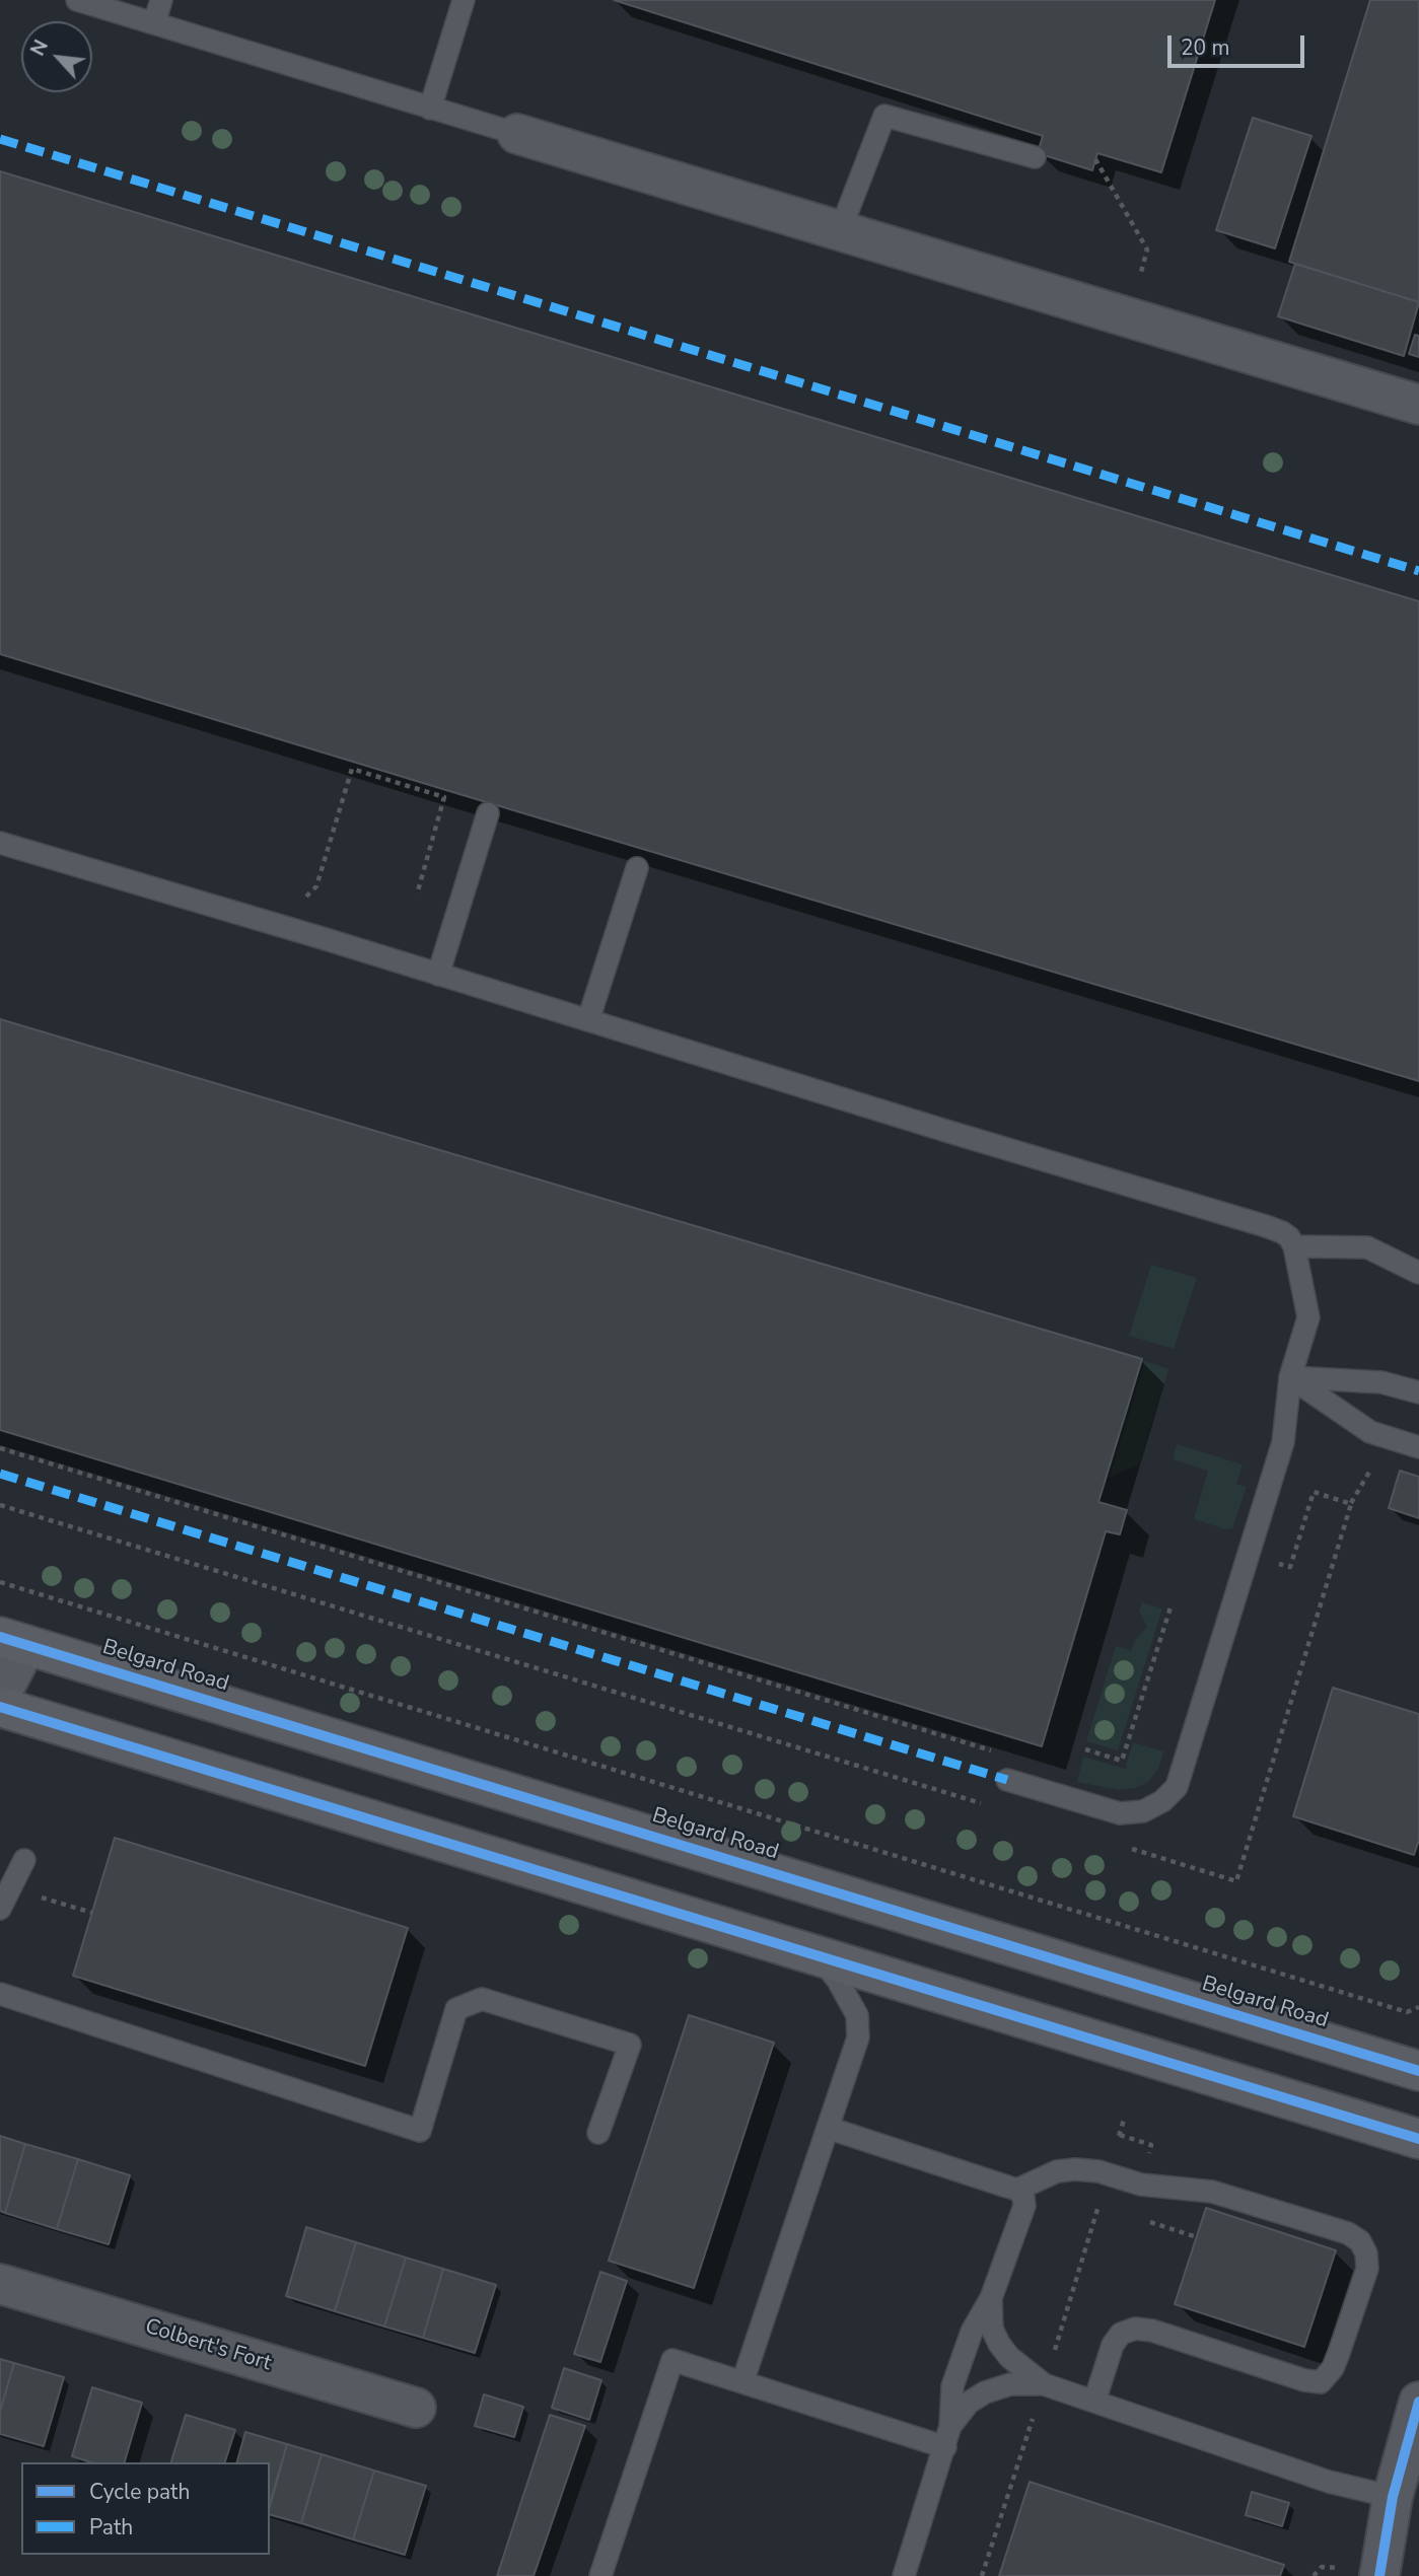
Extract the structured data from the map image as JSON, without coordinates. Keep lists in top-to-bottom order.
{
  "streets": {
    "main road": ["Belgard Road"],
    "street": ["Colbert's Fort"]
  },
  "legend": ["Cycle path", "Path"],
  "scale_bar": "20 m",
  "north": "top left"
}
